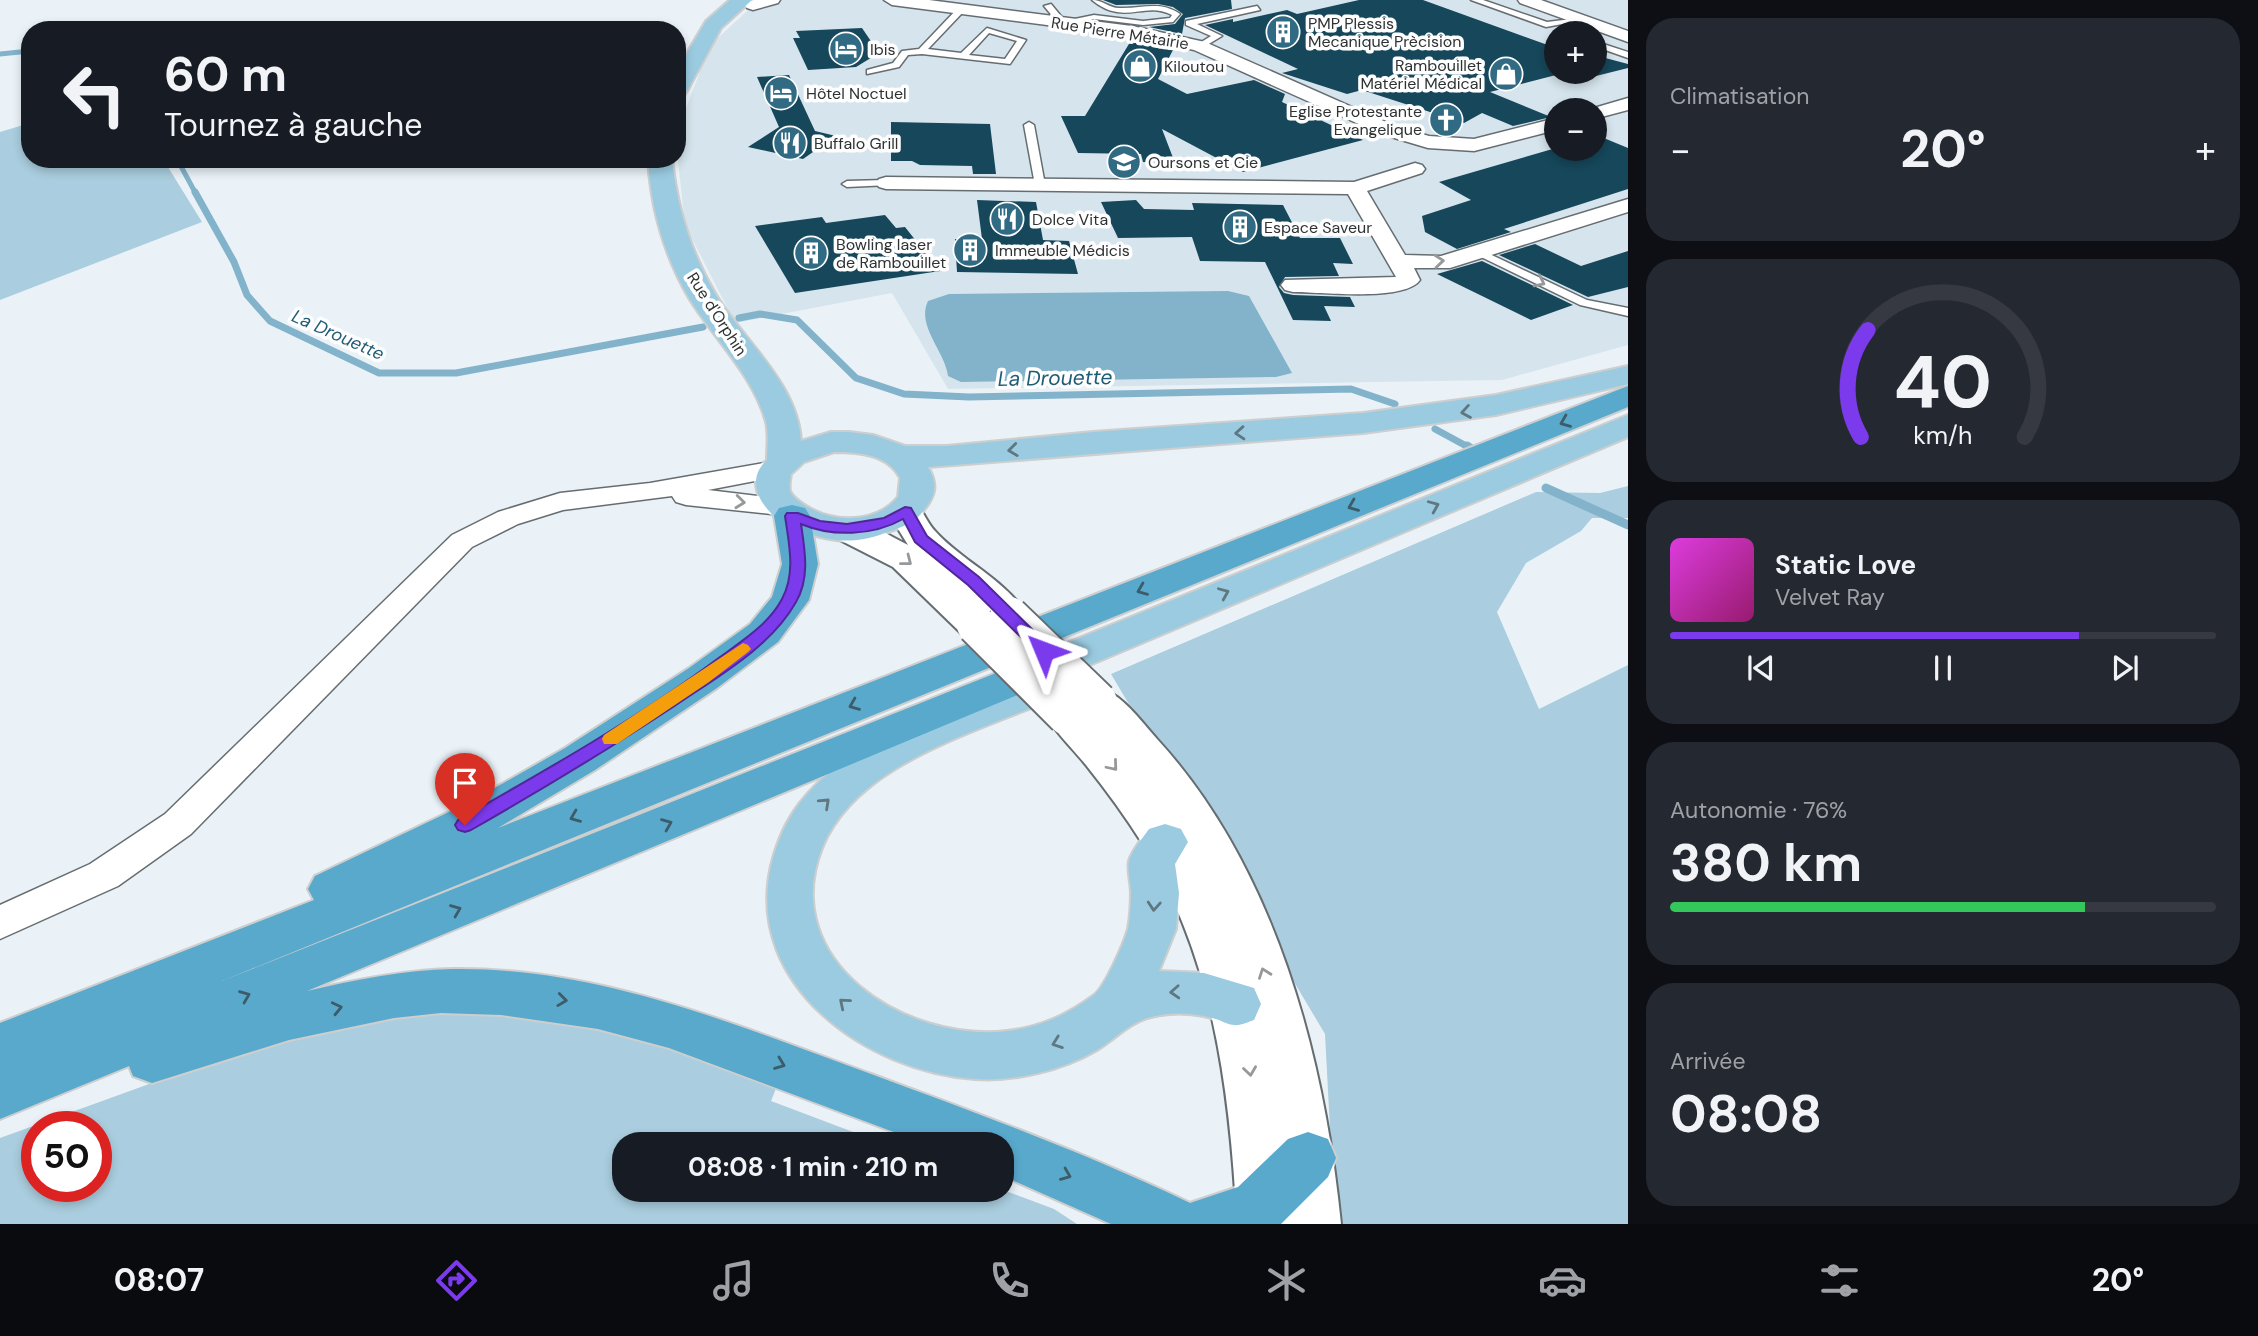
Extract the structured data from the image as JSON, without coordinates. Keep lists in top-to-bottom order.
{
  "streets": {
    "main road": ["Rue d'Orphin"],
    "street": ["Rue Pierre Métairie"]
  },
  "water": ["La Drouette"],
  "places": {
    "building": [
      "PMP Plessis Mecanique Prècision",
      "Espace Saveur",
      "Immeuble Médicis",
      "Bowling laser de Rambouillet"
    ],
    "hotel": ["Ibis", "Hôtel Noctuel"],
    "shop": ["Kiloutou", "Rambouillet Matériel Médical"],
    "church": ["Eglise Protestante Evangelique"],
    "restaurant": ["Buffalo Grill", "Dolce Vita"],
    "school or university": ["Oursons et Cie"]
  },
  "page": {
    "tile": [
      "Climatisation",
      ["Autonomie · 76%", "380 km"],
      ["Arrivée", "08:08"]
    ],
    "map_buttons": ["+", "−"],
    "turn": ["60 m", "Tournez à gauche"],
    "heat": ["−", "20°", "+"],
    "song": ["Static Love", "Velvet Ray"],
    "limit": "50",
    "trip": "08:08 · 1 min · 210 m",
    "tabs": ["08:07", "20°"],
    "gauge": ["40", "km/h"]
  }
}
